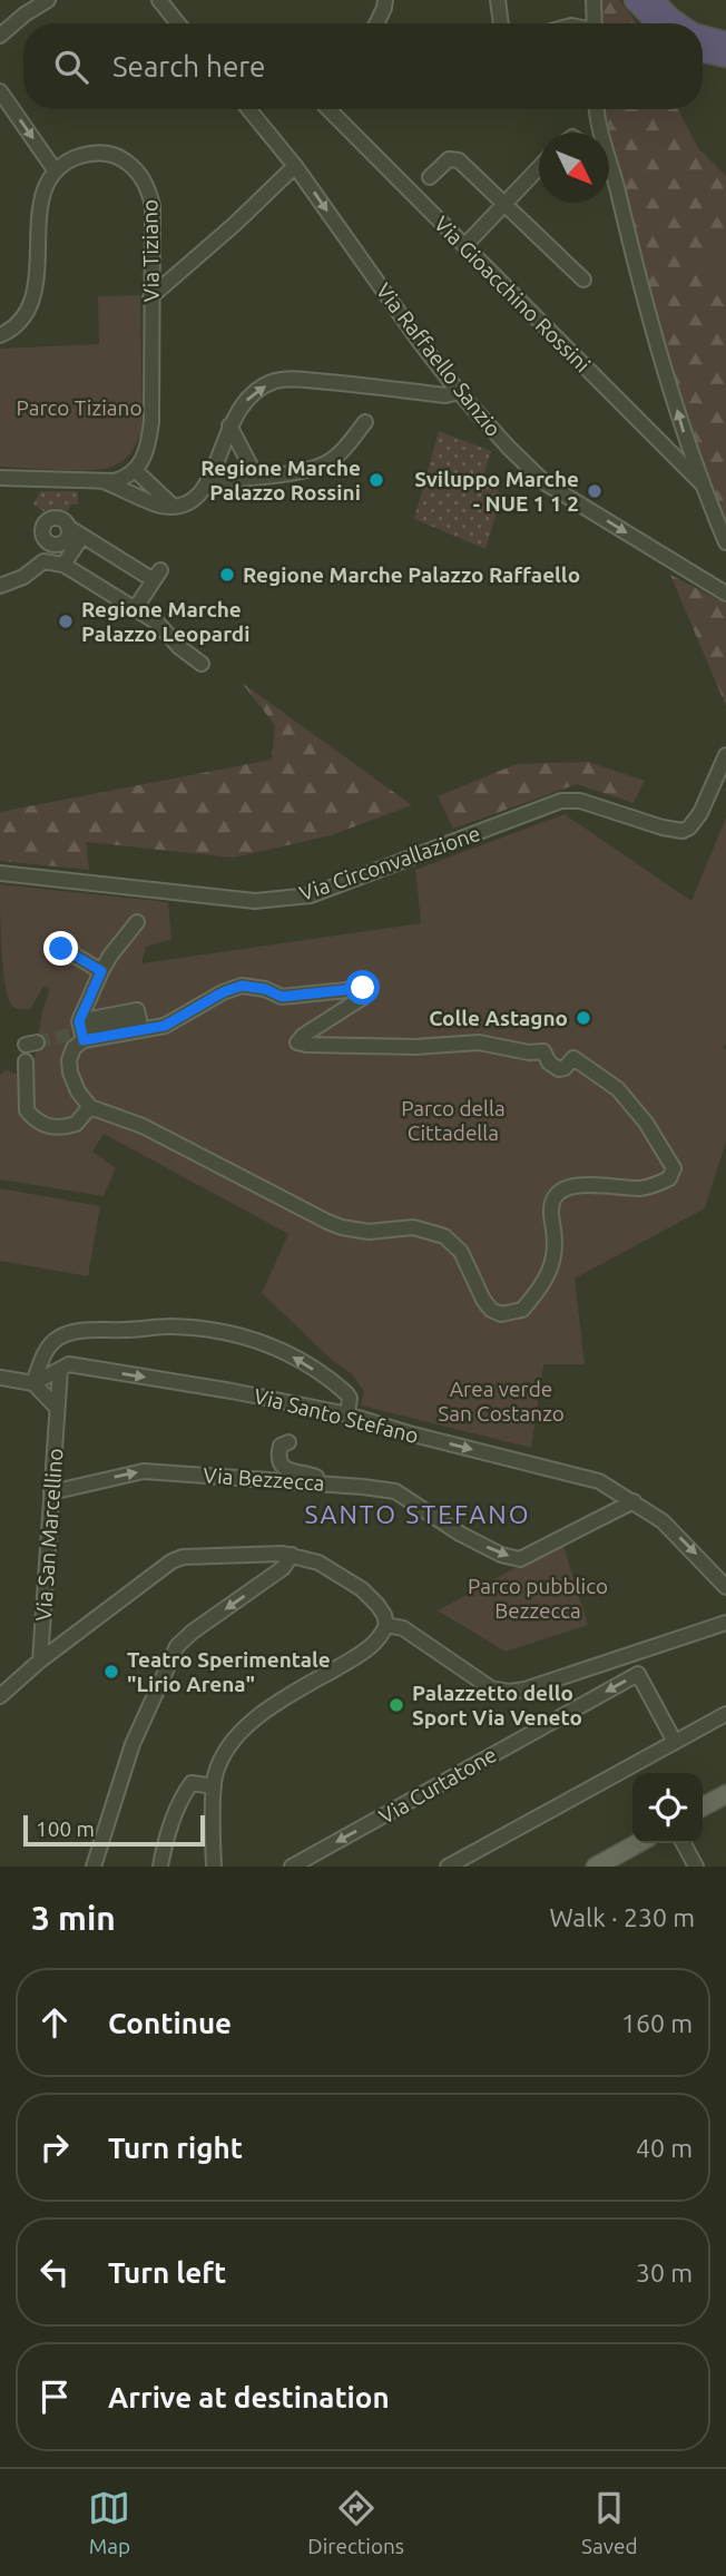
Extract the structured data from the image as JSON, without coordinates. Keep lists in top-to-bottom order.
{
  "streets": {
    "street": [
      "Via Tiziano",
      "Via Gioacchino Rossini",
      "Via Raffaello Sanzio",
      "Via Circonvallazione",
      "Via Santo Stefano",
      "Via Bezzecca",
      "Via San Marcellino",
      "Via Curtatone"
    ]
  },
  "crossings": [
    ["Via Santo Stefano", "Via Bezzecca"],
    ["Via Santo Stefano", "Via San Marcellino"],
    ["Via Bezzecca", "Via San Marcellino"]
  ],
  "one_way": ["Via Raffaello Sanzio", "Via Santo Stefano", "Via Bezzecca"],
  "districts": ["SANTO STEFANO"],
  "parks": [
    "Parco Tiziano",
    "Parco della Cittadella",
    "Area verde San Costanzo",
    "Parco pubblico Bezzecca"
  ],
  "places": [
    "Regione Marche Palazzo Rossini",
    "Sviluppo Marche - NUE 1 1 2",
    "Regione Marche Palazzo Raffaello",
    "Regione Marche Palazzo Leopardi",
    "Colle Astagno",
    "Teatro Sperimentale \"Lirio Arena\"",
    "Palazzetto dello Sport Via Veneto"
  ],
  "scale_bar": "100 m",
  "north": "bottom right",
  "page": {
    "search": "Search here",
    "scale": "100 m",
    "heading": ["3 min", "Walk · 230 m"],
    "list": [
      ["Continue", "160 m"],
      ["Turn right", "40 m"],
      ["Turn left", "30 m"],
      "Arrive at destination"
    ],
    "nav": ["Map", "Directions", "Saved"]
  }
}
